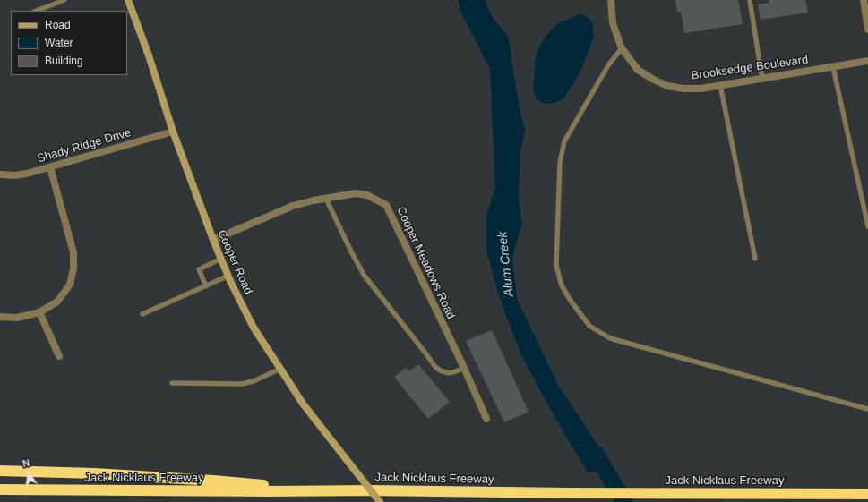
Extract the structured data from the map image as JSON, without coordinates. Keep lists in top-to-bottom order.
{
  "streets": {
    "highway": ["Jack Nicklaus Freeway"],
    "street": [
      "Brooksedge Boulevard",
      "Shady Ridge Drive",
      "Cooper Road",
      "Cooper Meadows Road"
    ]
  },
  "crossings": [
    ["Shady Ridge Drive", "Cooper Road"],
    ["Cooper Road", "Cooper Meadows Road"]
  ],
  "water": ["Alum Creek"],
  "legend": ["Road", "Water", "Building"],
  "north": "top"
}
